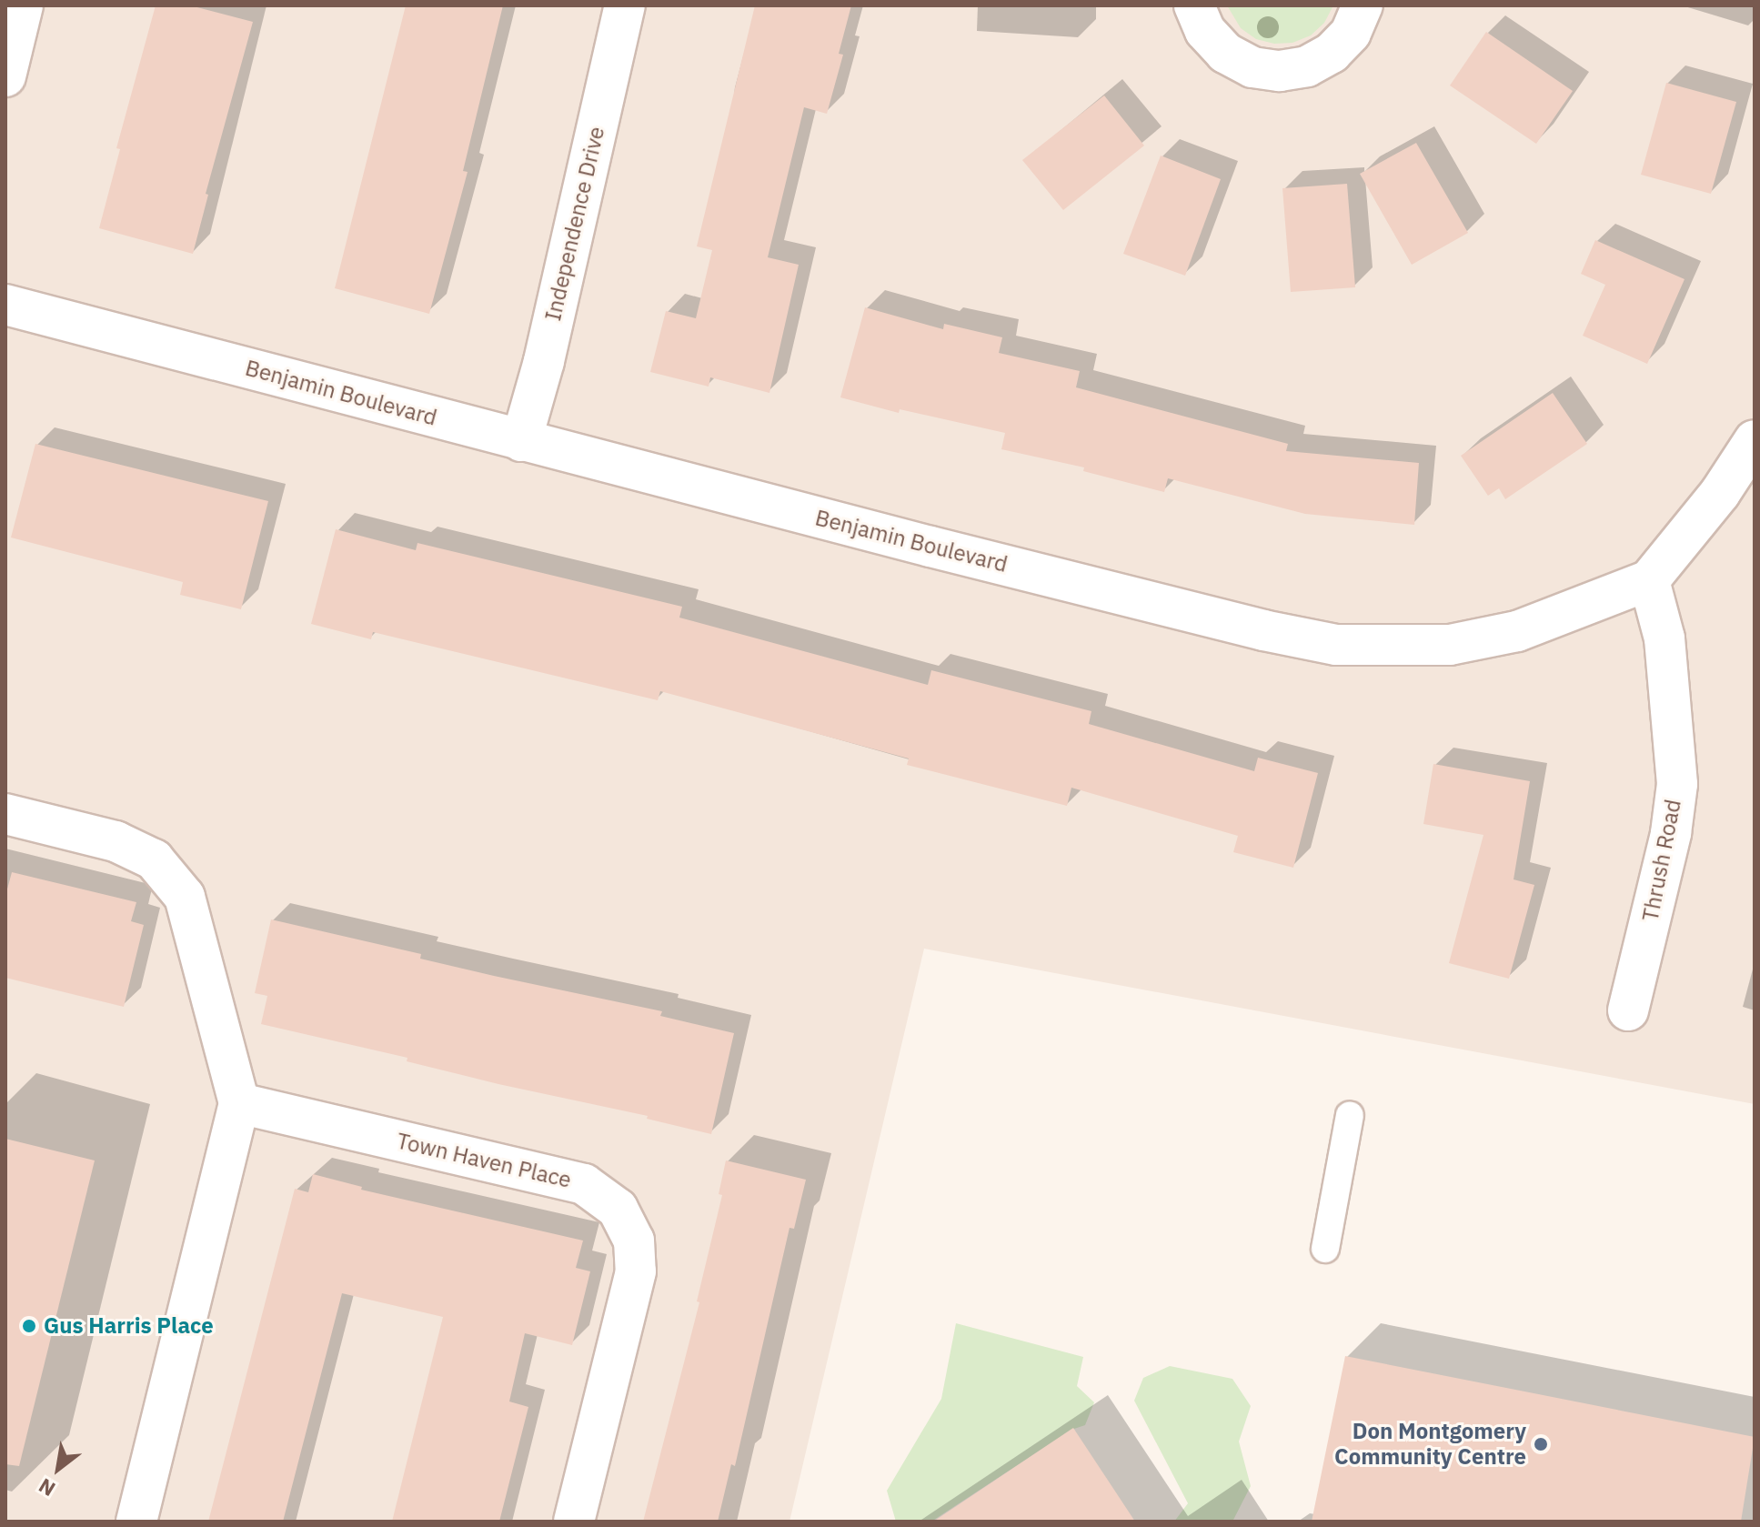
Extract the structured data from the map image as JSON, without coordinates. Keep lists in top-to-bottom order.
{
  "streets": {
    "street": [
      "Independence Drive",
      "Benjamin Boulevard",
      "Thrush Road",
      "Town Haven Place"
    ]
  },
  "crossings": [
    ["Independence Drive", "Benjamin Boulevard"],
    ["Benjamin Boulevard", "Thrush Road"]
  ],
  "places": ["Gus Harris Place", "Don Montgomery Community Centre"],
  "north": "bottom left"
}
